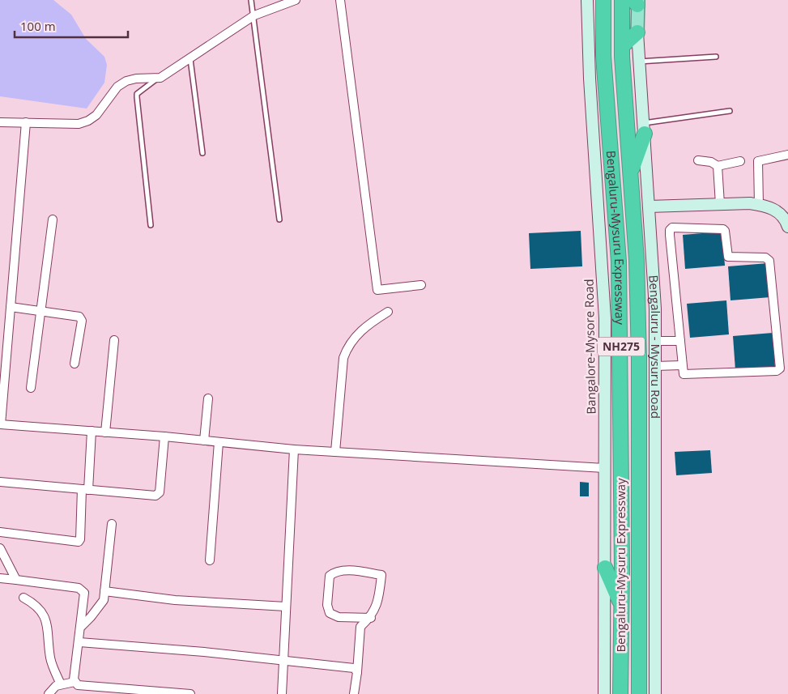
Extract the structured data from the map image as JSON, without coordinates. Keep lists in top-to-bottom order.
{
  "streets": {
    "highway": ["Bengaluru-Mysuru Expressway", "NH275"],
    "main road": ["Bengaluru - Mysuru Road"],
    "street": ["Bangalore-Mysore Road"]
  },
  "scale_bar": "100 m"
}
